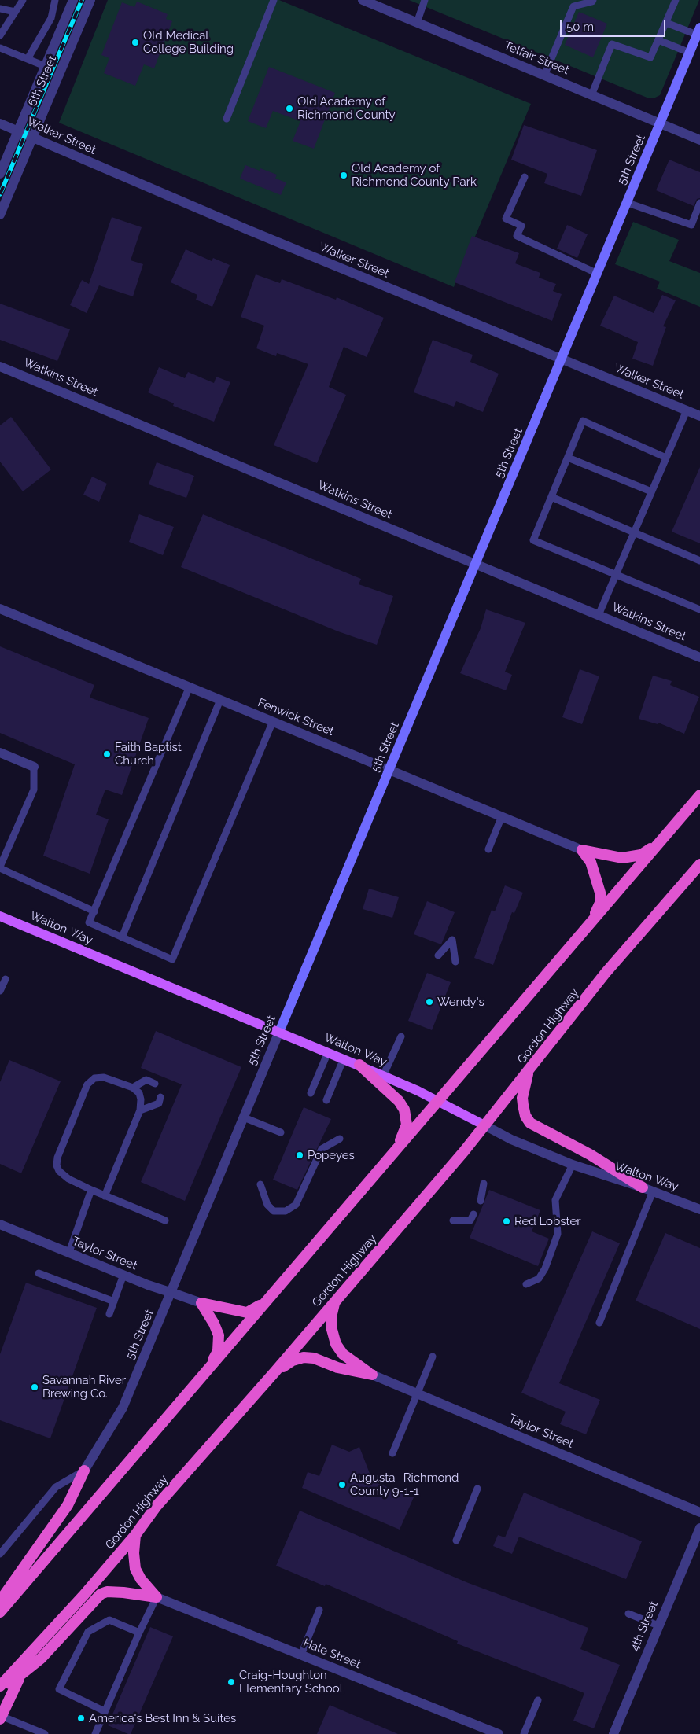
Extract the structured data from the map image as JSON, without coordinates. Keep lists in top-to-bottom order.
{
  "streets": {
    "highway": ["Gordon Highway"],
    "main road": ["5th Street", "Walton Way"],
    "street": [
      "Telfair Street",
      "6th Street",
      "Walker Street",
      "Watkins Street",
      "Fenwick Street",
      "Taylor Street",
      "4th Street",
      "Hale Street"
    ]
  },
  "crossings": [
    ["Telfair Street", "5th Street"],
    ["6th Street", "Walker Street"],
    ["Walker Street", "5th Street"],
    ["5th Street", "Watkins Street"],
    ["5th Street", "Fenwick Street"],
    ["5th Street", "Walton Way"],
    ["5th Street", "Taylor Street"],
    ["Walton Way", "Gordon Highway"]
  ],
  "places": [
    "Old Medical College Building",
    "Old Academy of Richmond County",
    "Old Academy of Richmond County Park",
    "Faith Baptist Church",
    "Wendy's",
    "Popeyes",
    "Red Lobster",
    "Savannah River Brewing Co.",
    "Augusta- Richmond County 9-1-1",
    "Craig-Houghton Elementary School",
    "America's Best Inn & Suites"
  ],
  "scale_bar": "50 m"
}
